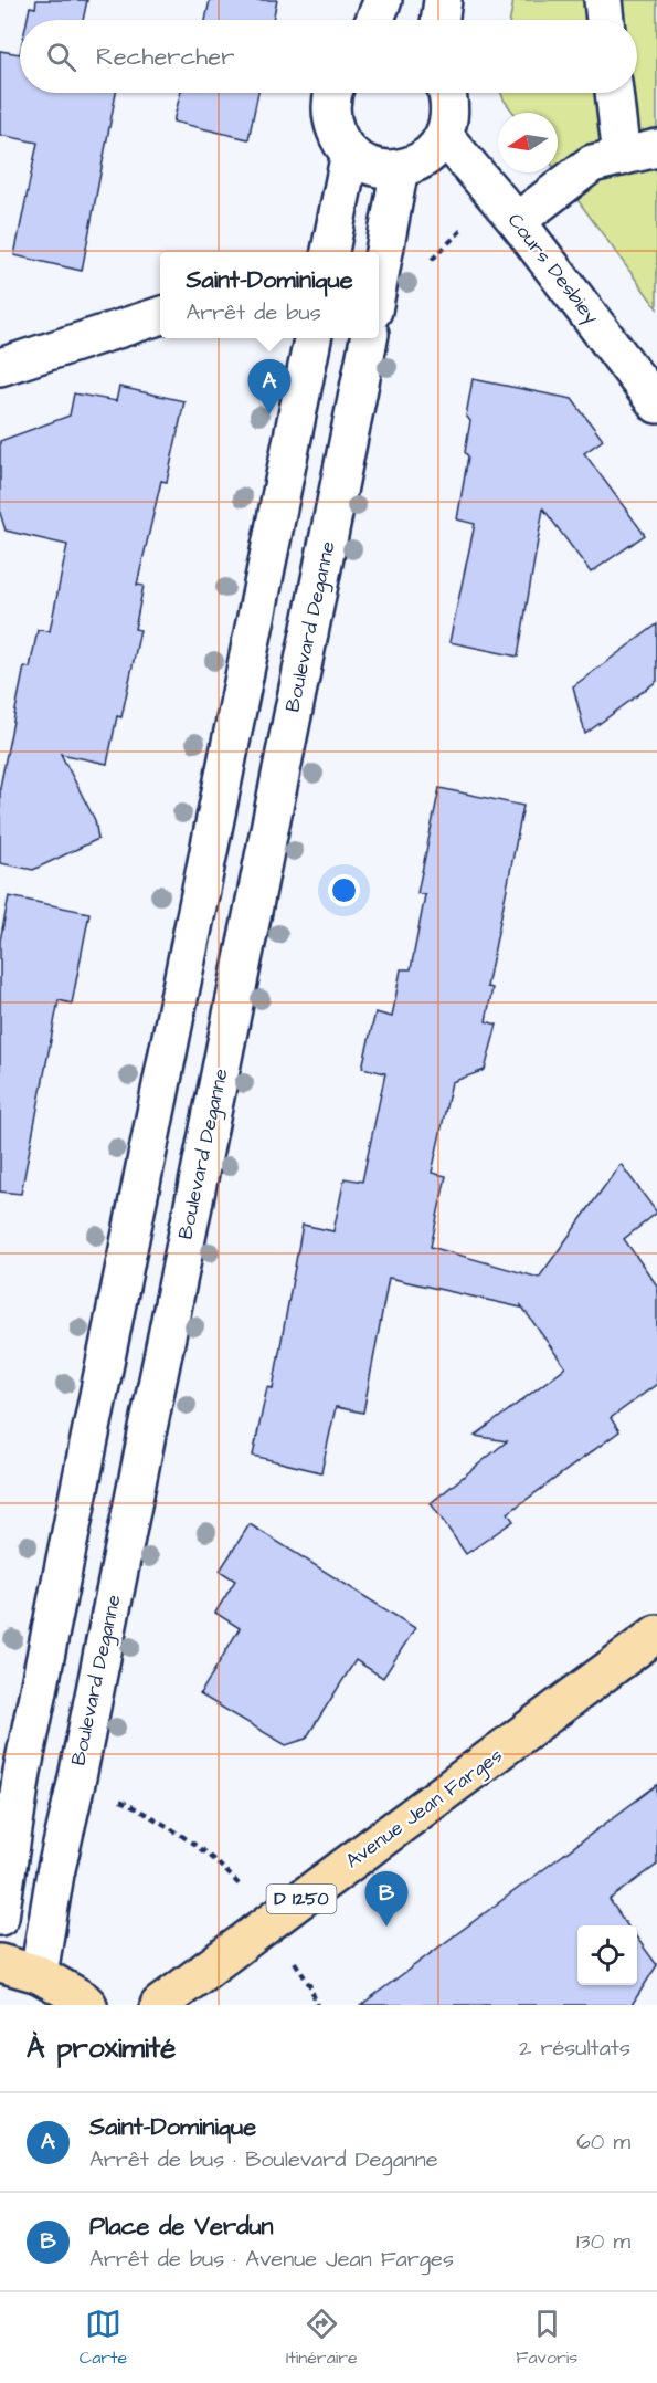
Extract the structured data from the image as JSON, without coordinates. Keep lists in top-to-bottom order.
{
  "streets": {
    "main road": ["Avenue Jean Farges", "D 1250"],
    "street": ["Cours Desbiey", "Boulevard Deganne"]
  },
  "north": "left",
  "page": {
    "search": "Rechercher",
    "popup": ["Saint-Dominique", "Arrêt de bus"],
    "pins": ["A", "B"],
    "heading": ["À proximité", "2 résultats"],
    "list": [
      {
        "mark": "A",
        "name": "Saint-Dominique",
        "note": "Arrêt de bus · Boulevard Deganne",
        "value": "60 m"
      },
      {
        "mark": "B",
        "name": "Place de Verdun",
        "note": "Arrêt de bus · Avenue Jean Farges",
        "value": "130 m"
      }
    ],
    "nav": ["Carte", "Itinéraire", "Favoris"]
  }
}
